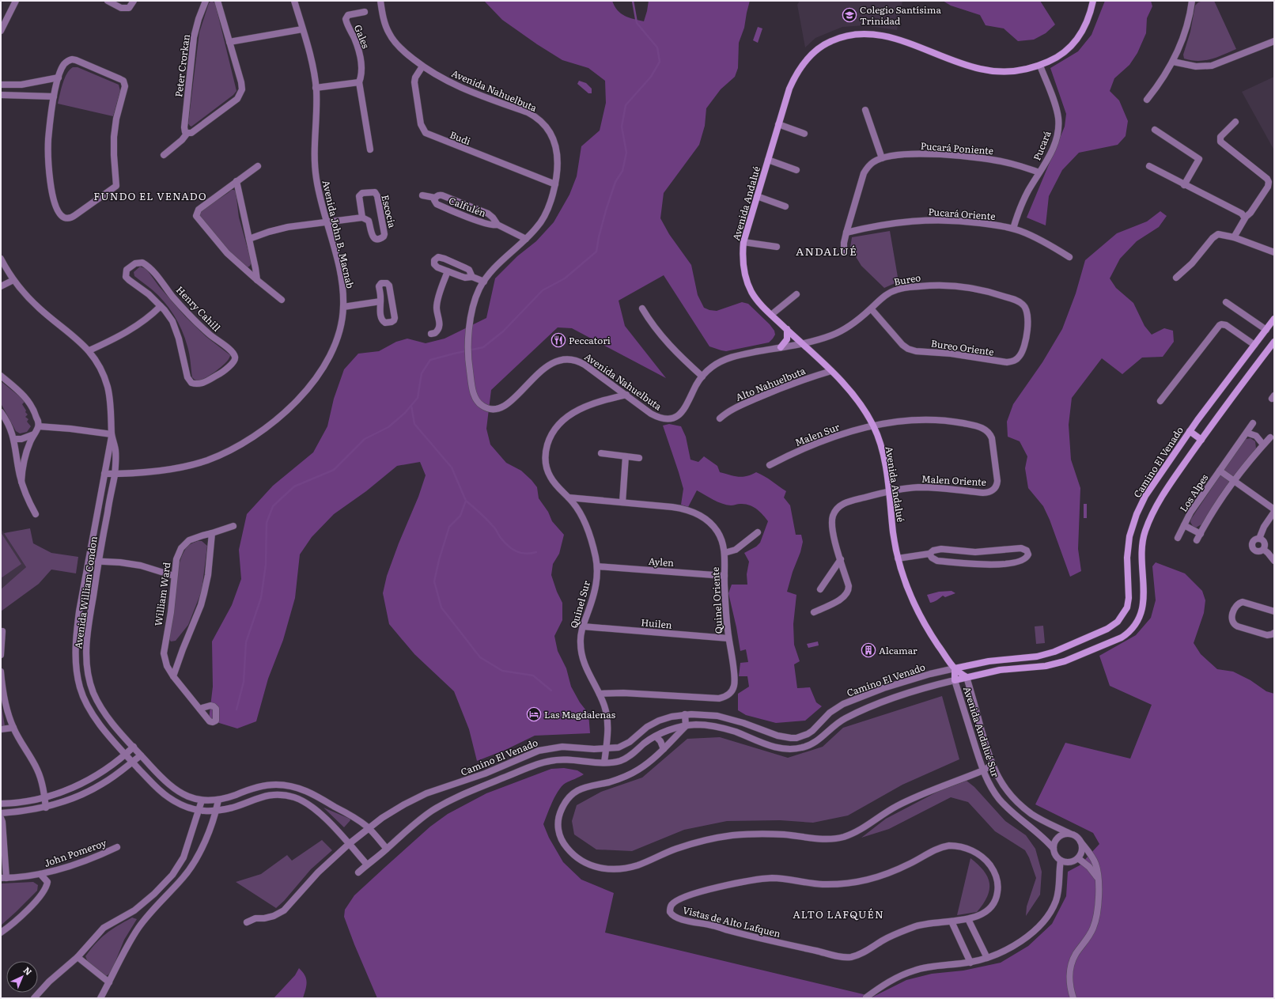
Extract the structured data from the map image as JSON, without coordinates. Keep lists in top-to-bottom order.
{
  "streets": {
    "street": [
      "Gales",
      "Peter Crorkan",
      "Avenida Nahuelbuta",
      "Budi",
      "Pucará",
      "Pucará Poniente",
      "Avenida Andalué",
      "Calfulén",
      "Escocia",
      "Pucará Oriente",
      "Avenida John B. Macnab",
      "Bureo",
      "Henry Cahill",
      "Bureo Oriente",
      "Alto Nahuelbuta",
      "Malen Sur",
      "Camino El Venado",
      "Malen Oriente",
      "Los Alpes",
      "Aylen",
      "Avenida William Condon",
      "William Ward",
      "Quinel Oriente",
      "Quinel Sur",
      "Huilen",
      "Avenida Andalué Sur",
      "John Pomeroy",
      "Vistas de Alto Lafquen"
    ]
  },
  "crossings": [
    ["Avenida Nahuelbuta", "Budi"],
    ["Avenida Nahuelbuta", "Avenida Andalué"],
    ["Avenida Nahuelbuta", "Calfulén"],
    ["Avenida Nahuelbuta", "Bureo"],
    ["Avenida Nahuelbuta", "Quinel Sur"],
    ["Pucará", "Pucará Poniente"],
    ["Pucará", "Avenida Andalué"],
    ["Pucará", "Pucará Oriente"],
    ["Pucará Poniente", "Pucará Oriente"],
    ["Avenida Andalué", "Bureo"],
    ["Avenida Andalué", "Alto Nahuelbuta"],
    ["Avenida Andalué", "Malen Sur"],
    ["Avenida Andalué", "Camino El Venado"],
    ["Avenida Andalué", "Malen Oriente"],
    ["Avenida Andalué", "Avenida Andalué Sur"],
    ["Avenida John B. Macnab", "Avenida William Condon"],
    ["Bureo", "Bureo Oriente"],
    ["Malen Sur", "Malen Oriente"],
    ["Camino El Venado", "Avenida William Condon"],
    ["Camino El Venado", "Quinel Sur"],
    ["Camino El Venado", "Avenida Andalué Sur"],
    ["Aylen", "Quinel Oriente"],
    ["Aylen", "Quinel Sur"],
    ["Quinel Oriente", "Quinel Sur"],
    ["Quinel Oriente", "Huilen"],
    ["Quinel Sur", "Huilen"]
  ],
  "districts": ["FUNDO EL VENADO", "ANDALUÉ", "ALTO LAFQUÉN"],
  "places": {
    "school or university": ["Colegio Santísima Trinidad"],
    "restaurant": ["Peccatori"],
    "building": ["Alcamar"],
    "hotel": ["Las Magdalenas"]
  },
  "north": "top right"
}
